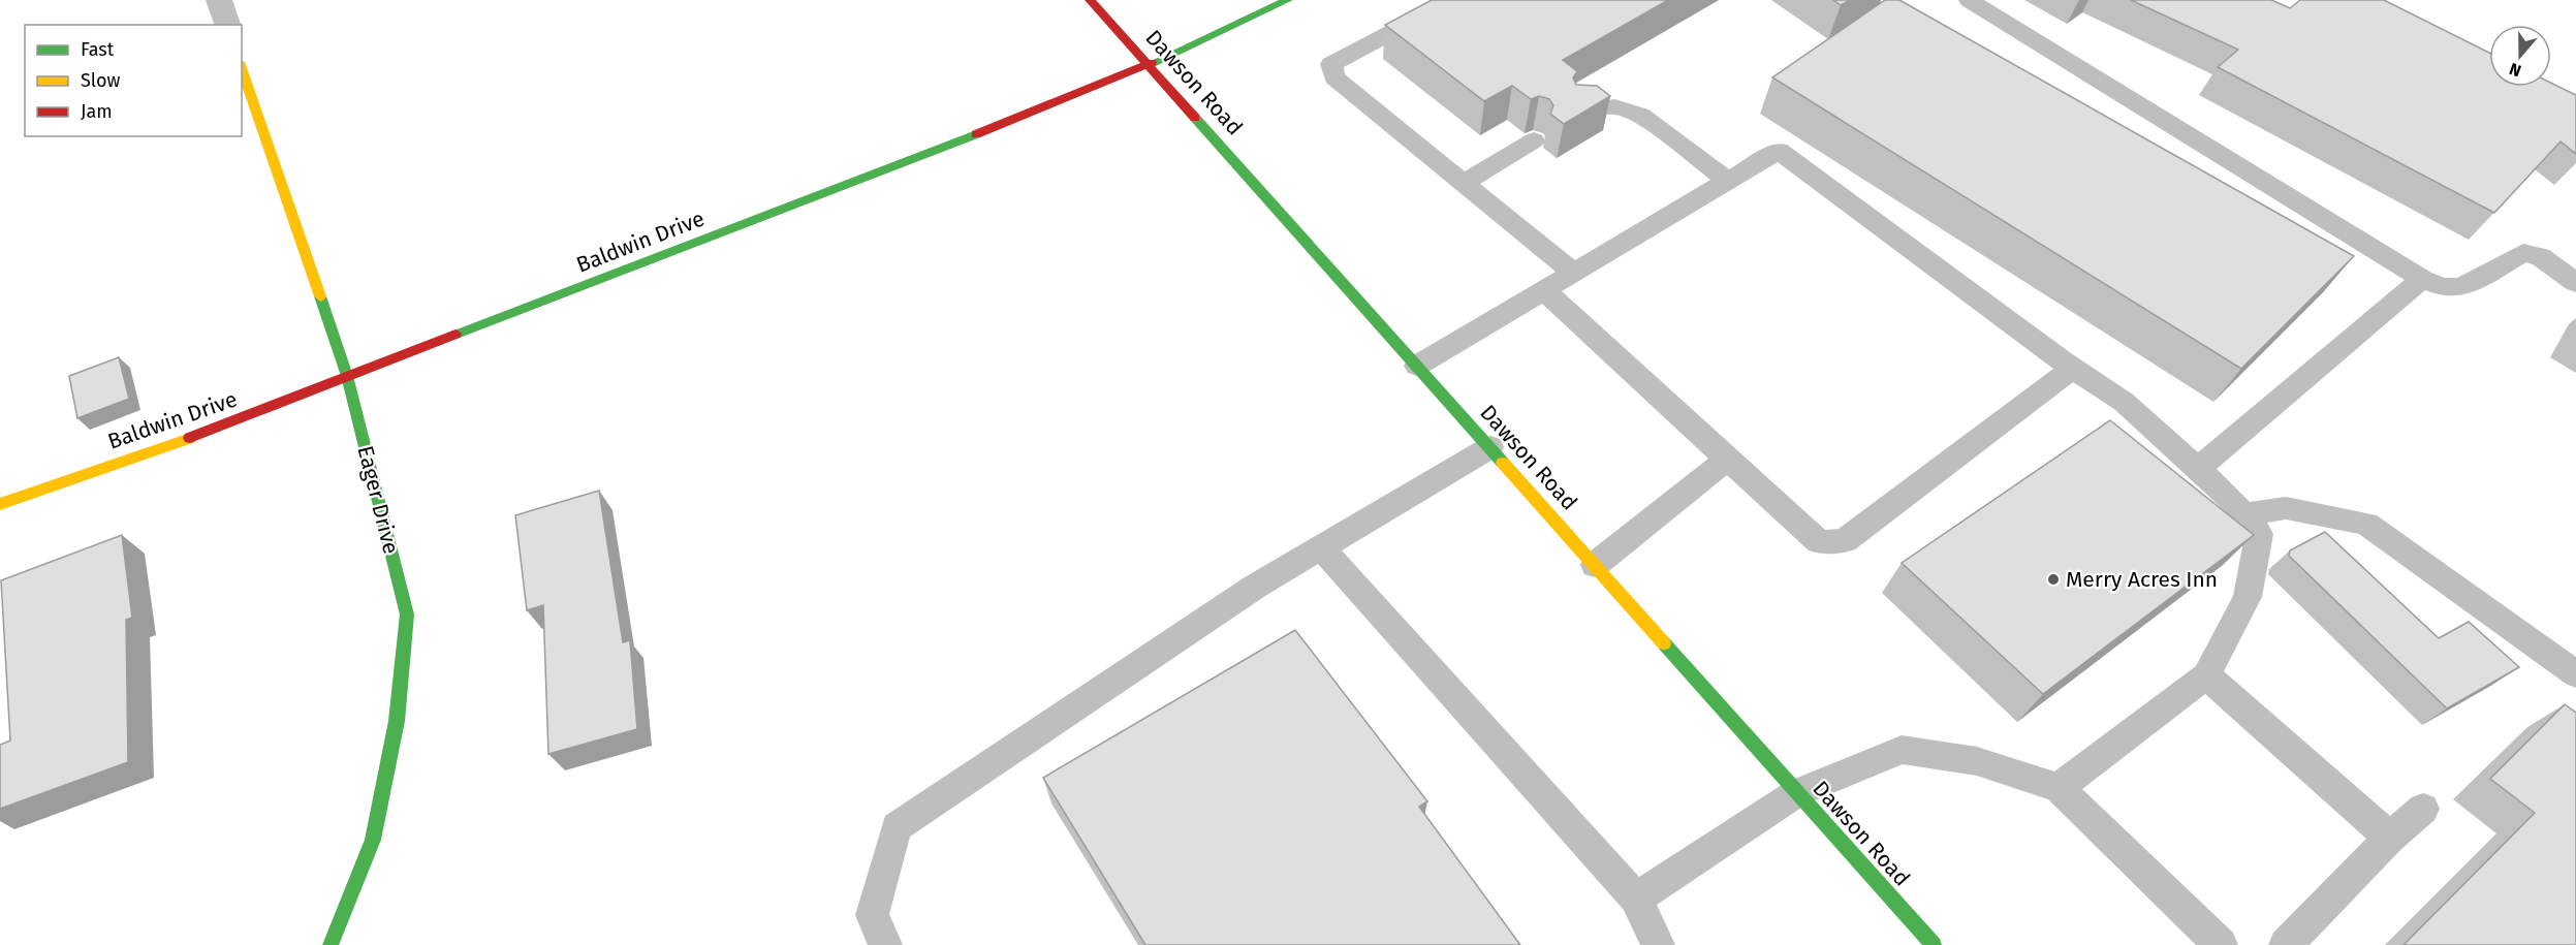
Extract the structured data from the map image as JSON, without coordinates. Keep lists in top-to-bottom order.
{
  "streets": {
    "street": ["Dawson Road", "Baldwin Drive", "Eager Drive"]
  },
  "crossings": [
    ["Dawson Road", "Baldwin Drive"],
    ["Baldwin Drive", "Eager Drive"]
  ],
  "places": ["Merry Acres Inn"],
  "legend": ["Fast", "Slow", "Jam"],
  "north": "bottom"
}
